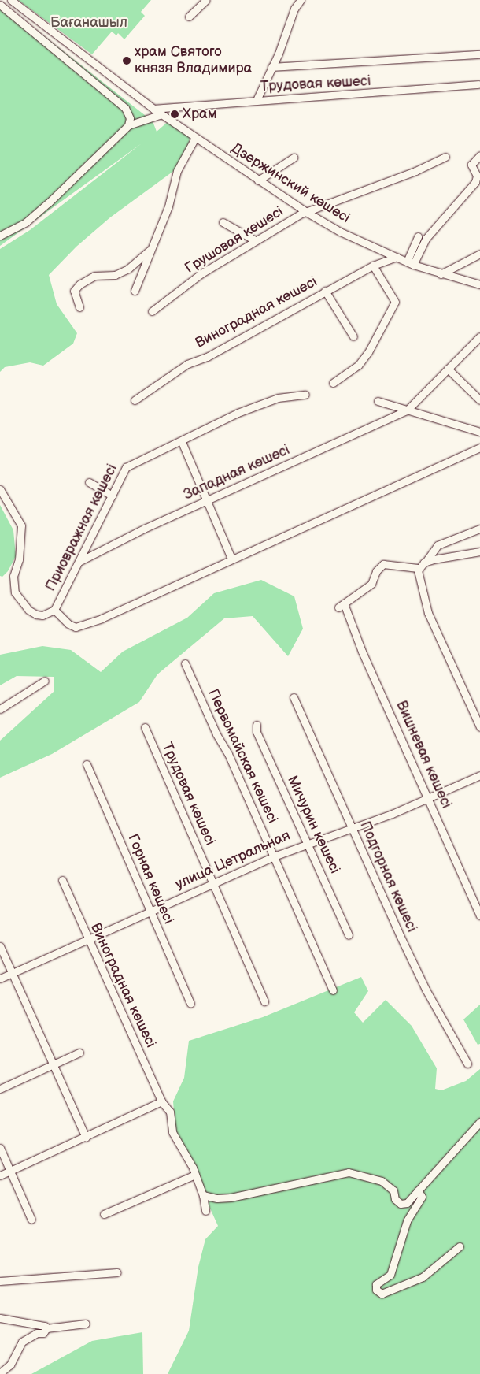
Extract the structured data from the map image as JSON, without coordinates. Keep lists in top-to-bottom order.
{
  "streets": {
    "street": [
      "Трудовая көшесі",
      "Дзержинский көшесі",
      "Грушовая көшесі",
      "Виноградная көшесі",
      "Западная көшесі",
      "Приовражная көшесі",
      "Вишневая көшесі",
      "Первомайская көшесі",
      "Мичурин көшесі",
      "улица Цетральная",
      "Подгорная көшесі",
      "Горная көшесі"
    ]
  },
  "crossings": [
    ["Трудовая көшесі", "Дзержинский көшесі"],
    ["Трудовая көшесі", "улица Цетральная"],
    ["Дзержинский көшесі", "Грушовая көшесі"],
    ["Дзержинский көшесі", "Виноградная көшесі"],
    ["Виноградная көшесі", "улица Цетральная"],
    ["Западная көшесі", "Приовражная көшесі"],
    ["Вишневая көшесі", "улица Цетральная"],
    ["Первомайская көшесі", "улица Цетральная"],
    ["Мичурин көшесі", "улица Цетральная"],
    ["улица Цетральная", "Подгорная көшесі"],
    ["улица Цетральная", "Горная көшесі"]
  ],
  "parks": ["Бағанашыл"],
  "places": ["храм Святого князя Владимира", "Храм"]
}
